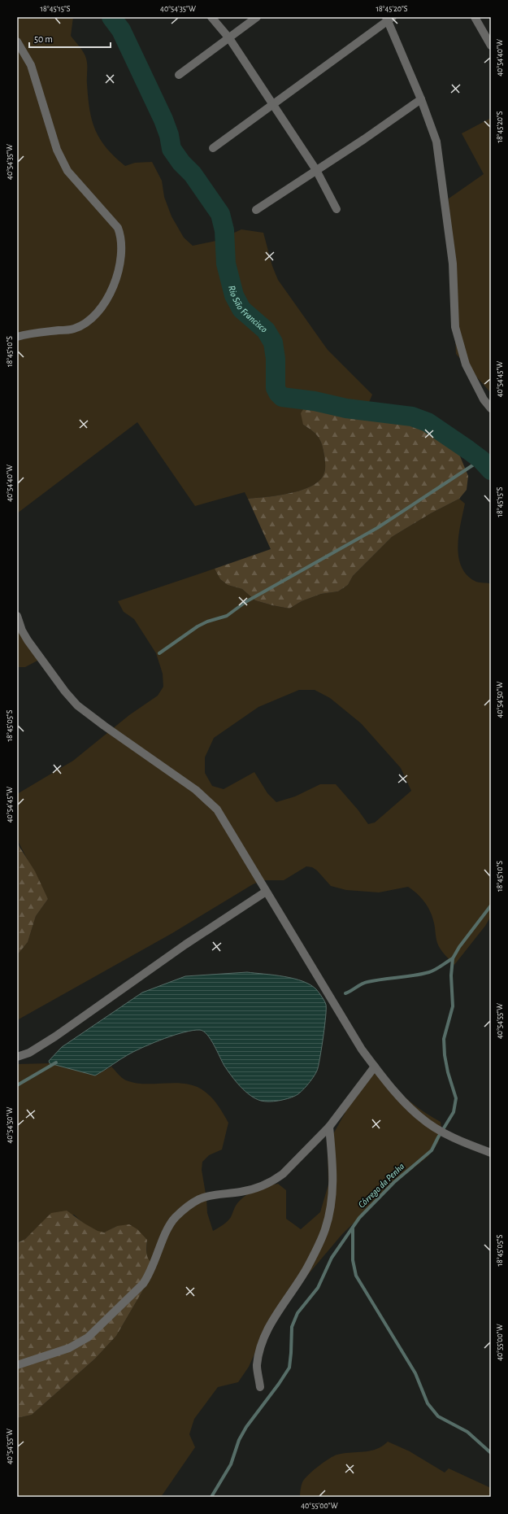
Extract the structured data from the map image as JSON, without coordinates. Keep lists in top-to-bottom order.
{
  "water": ["Rio São Francisco", "Córrego da Penha"],
  "scale_bar": "50 m",
  "coordinates": [
    "18°45'15\"S",
    "40°54'35\"W",
    "18°45'20\"S",
    "40°54'40\"W",
    "18°45'10\"S",
    "40°54'45\"W",
    "40°54'50\"W",
    "18°45'05\"S",
    "40°54'55\"W",
    "40°55'00\"W"
  ]
}
